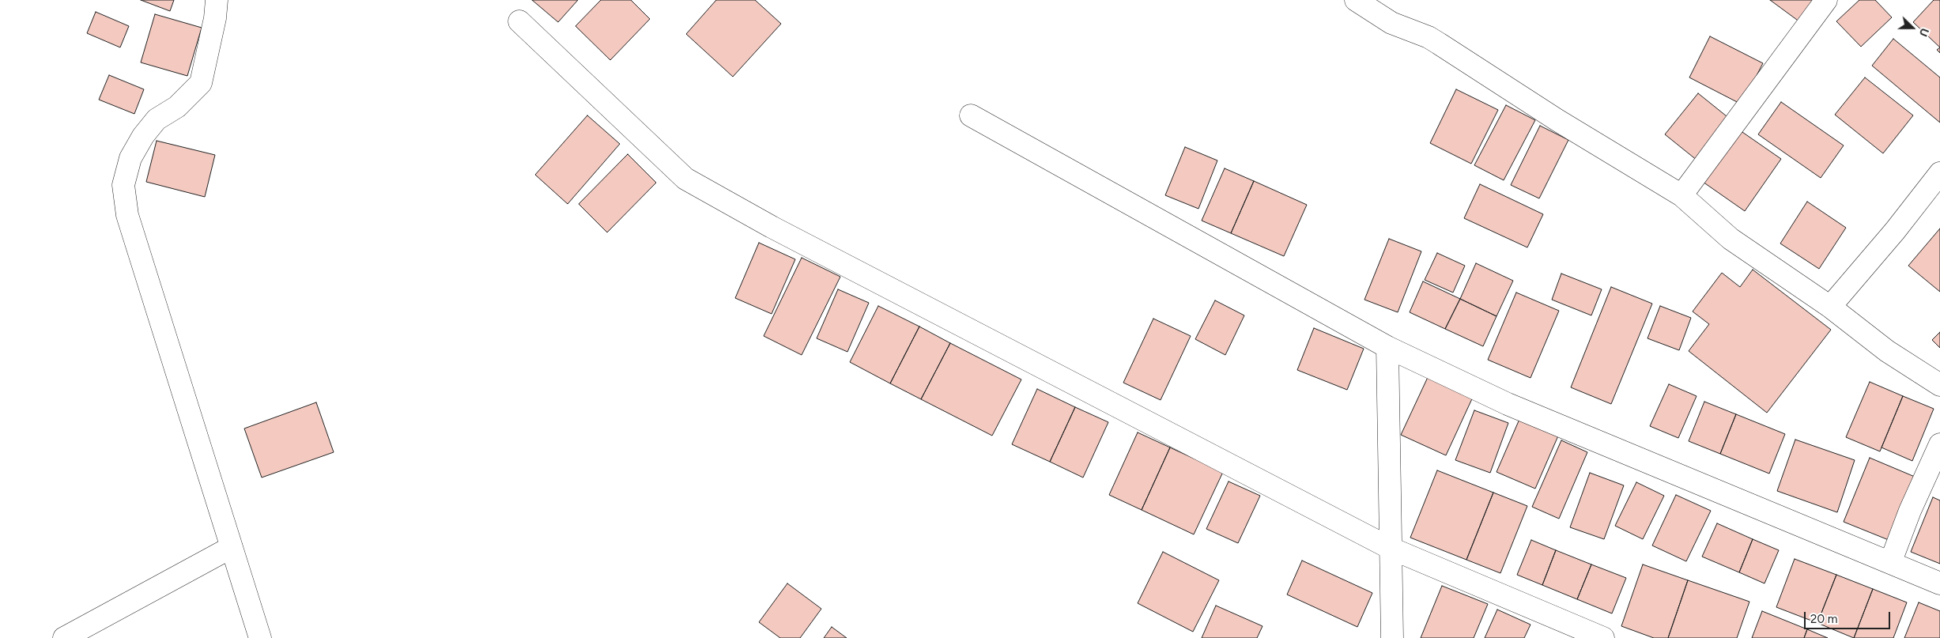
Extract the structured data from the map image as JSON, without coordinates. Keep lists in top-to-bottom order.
{
  "scale_bar": "20 m",
  "north": "right"
}
